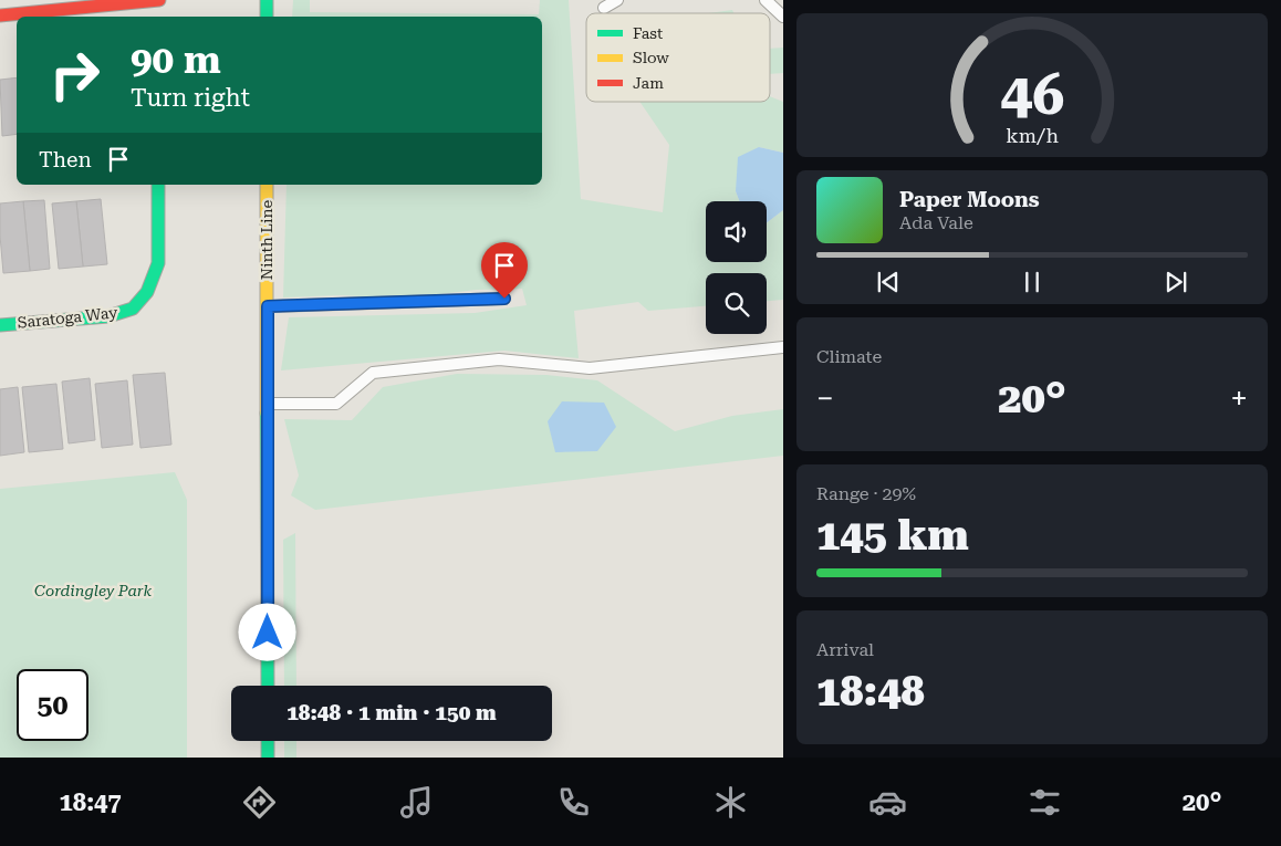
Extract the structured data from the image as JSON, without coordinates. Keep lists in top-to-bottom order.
{
  "streets": {
    "main road": ["Ninth Line", "Saratoga Way"]
  },
  "parks": ["Cordingley Park"],
  "legend": ["Fast", "Slow", "Jam"],
  "page": {
    "turn": ["90 m", "Turn right"],
    "then": "Then",
    "song": ["Paper Moons", "Ada Vale"],
    "tile": [
      "Climate",
      ["Range · 29%", "145 km"],
      ["Arrival", "18:48"]
    ],
    "heat": ["−", "20°", "+"],
    "limit": "50",
    "trip": "18:48 · 1 min · 150 m",
    "tabs": ["18:47", "20°"],
    "gauge": ["46", "km/h"]
  }
}
